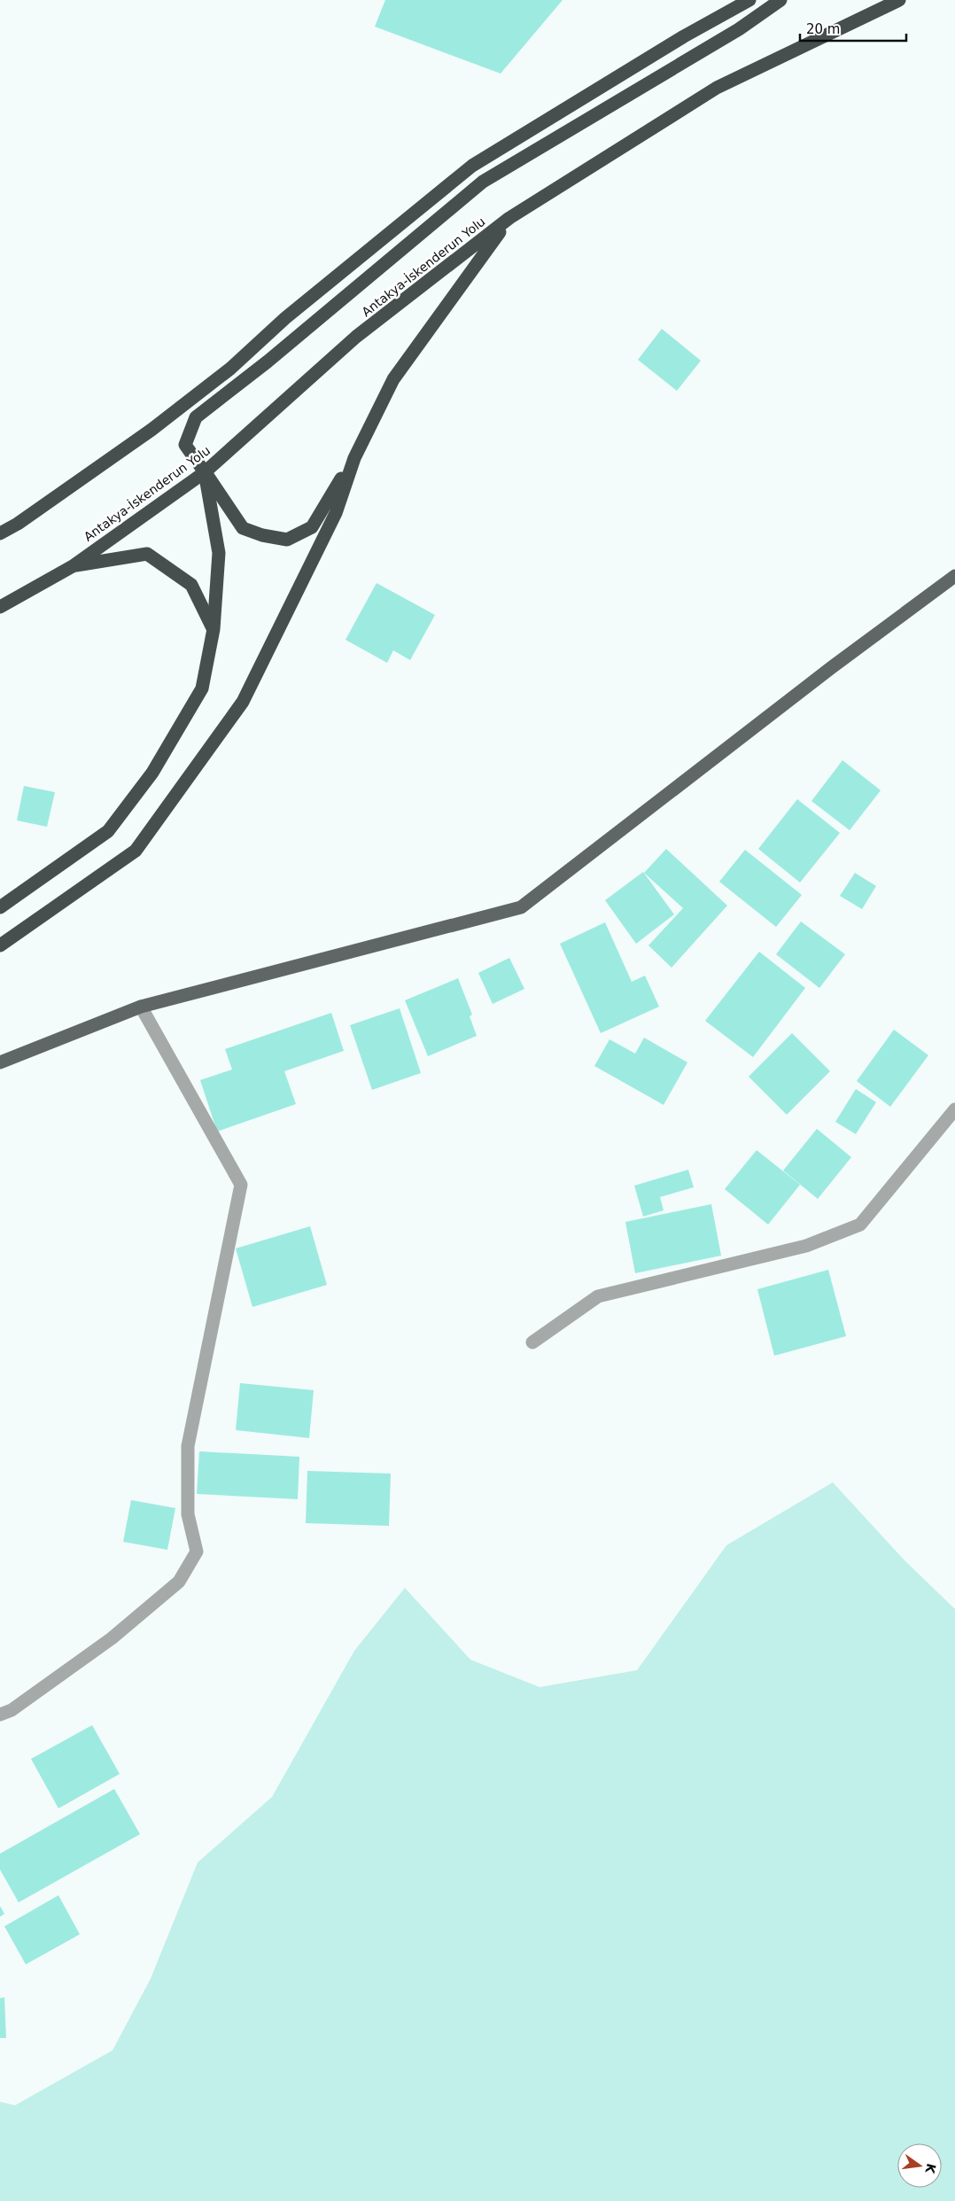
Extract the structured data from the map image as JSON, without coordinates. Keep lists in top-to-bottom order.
{
  "streets": {
    "highway": ["Antakya-İskenderun Yolu"]
  },
  "scale_bar": "20 m",
  "north": "right"
}
